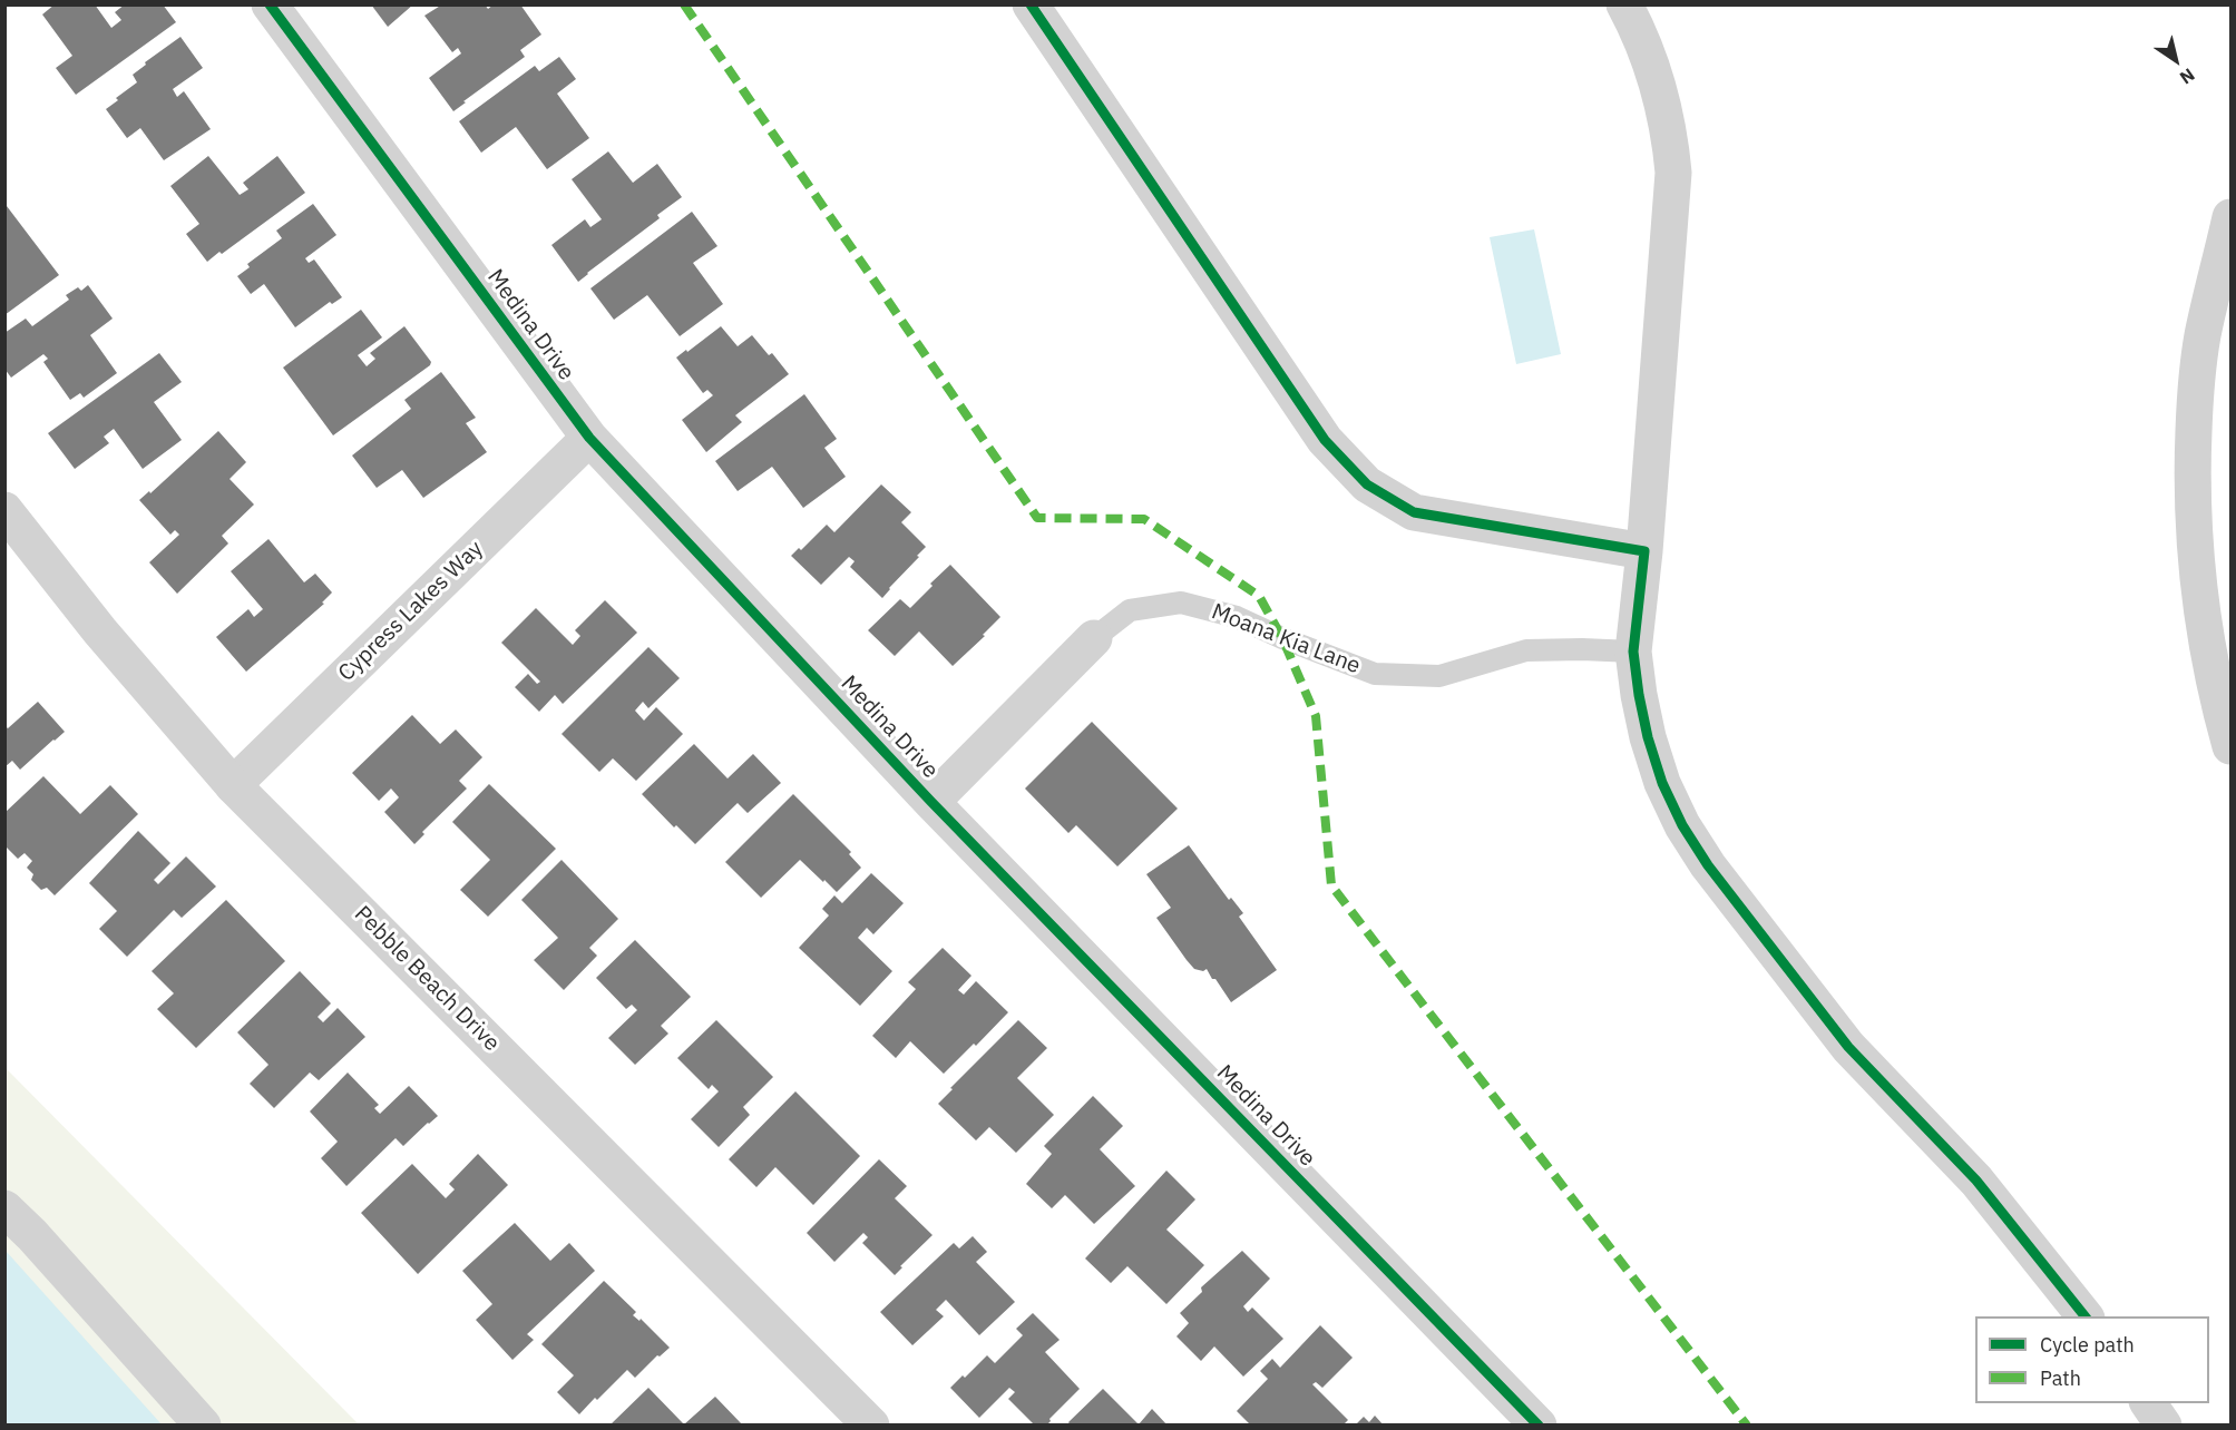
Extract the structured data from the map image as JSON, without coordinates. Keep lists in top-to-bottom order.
{
  "streets": {
    "street": [
      "Medina Drive",
      "Cypress Lakes Way",
      "Moana Kia Lane",
      "Pebble Beach Drive"
    ]
  },
  "crossings": [
    ["Medina Drive", "Cypress Lakes Way"],
    ["Medina Drive", "Moana Kia Lane"],
    ["Cypress Lakes Way", "Pebble Beach Drive"]
  ],
  "legend": ["Cycle path", "Path"],
  "north": "bottom right"
}
